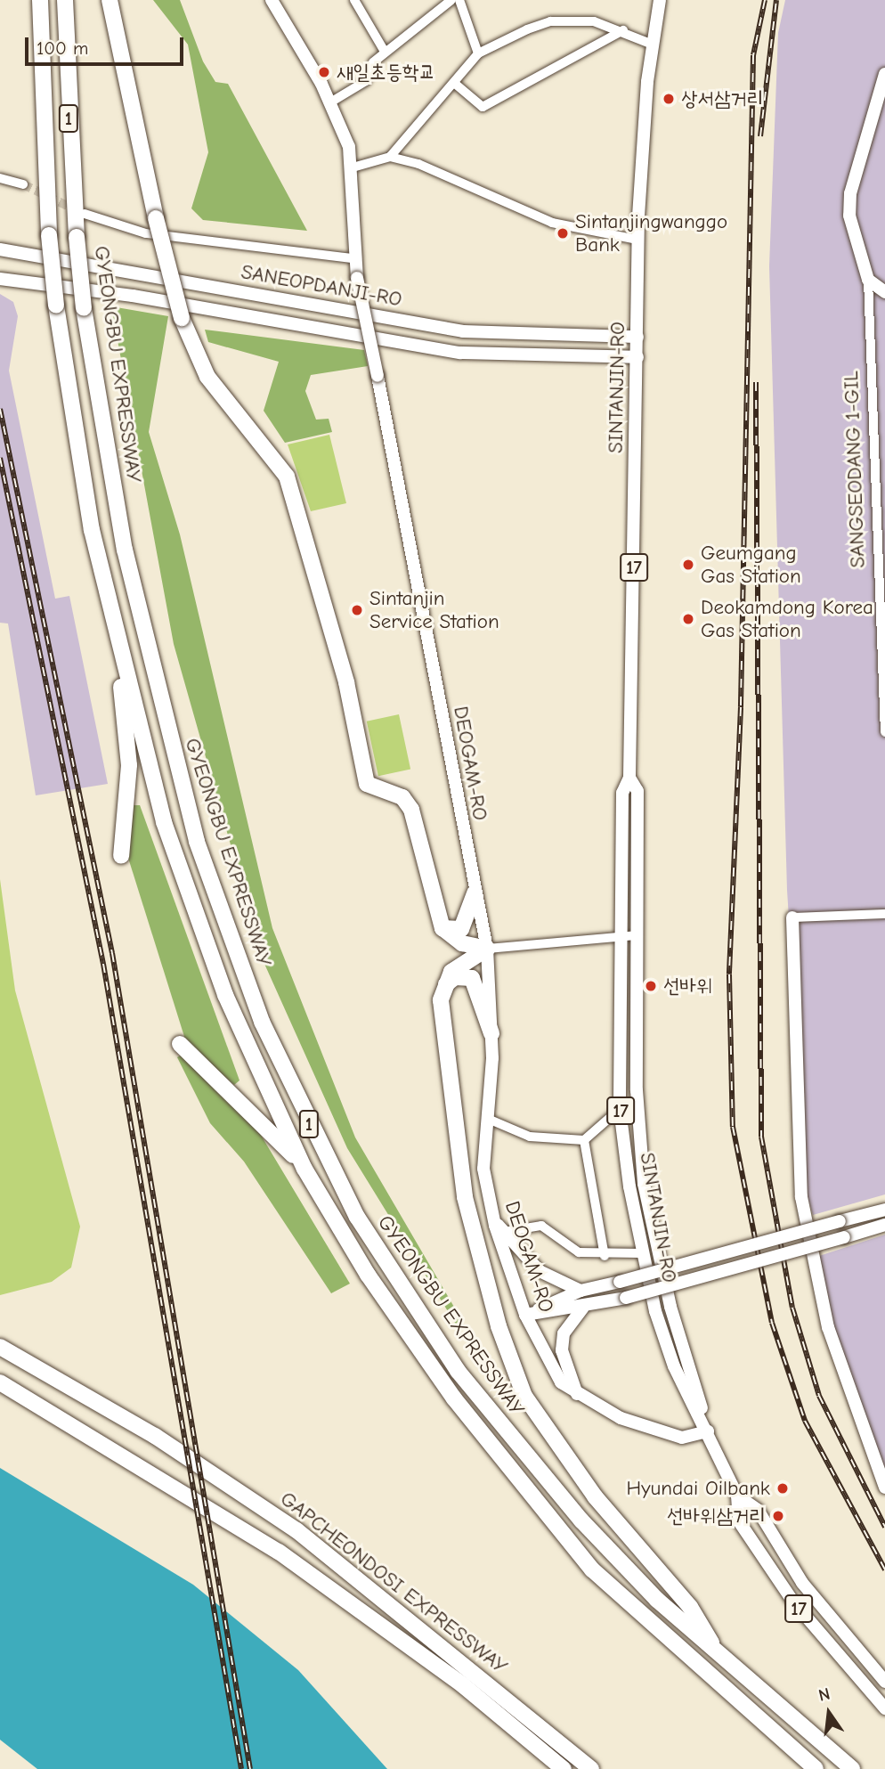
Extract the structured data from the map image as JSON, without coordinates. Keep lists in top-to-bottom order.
{
  "streets": {
    "highway": ["1", "GYEONGBU EXPRESSWAY", "GAPCHEONDOSI EXPRESSWAY"],
    "main road": [
      "SANEOPDANJI-RO",
      "SINTANJIN-RO",
      "17",
      "DEOGAM-RO"
    ],
    "street": ["SANGSEODANG 1-GIL"]
  },
  "crossings": [
    ["SANEOPDANJI-RO", "SINTANJIN-RO"],
    ["SINTANJIN-RO", "DEOGAM-RO"]
  ],
  "places": [
    "새일초등학교",
    "상서삼거리",
    "Sintanjingwanggo Bank",
    "Geumgang Gas Station",
    "Sintanjin Service Station",
    "Deokamdong Korea Gas Station",
    "선바위",
    "Hyundai Oilbank",
    "선바위삼거리"
  ],
  "scale_bar": "100 m",
  "north": "top"
}
